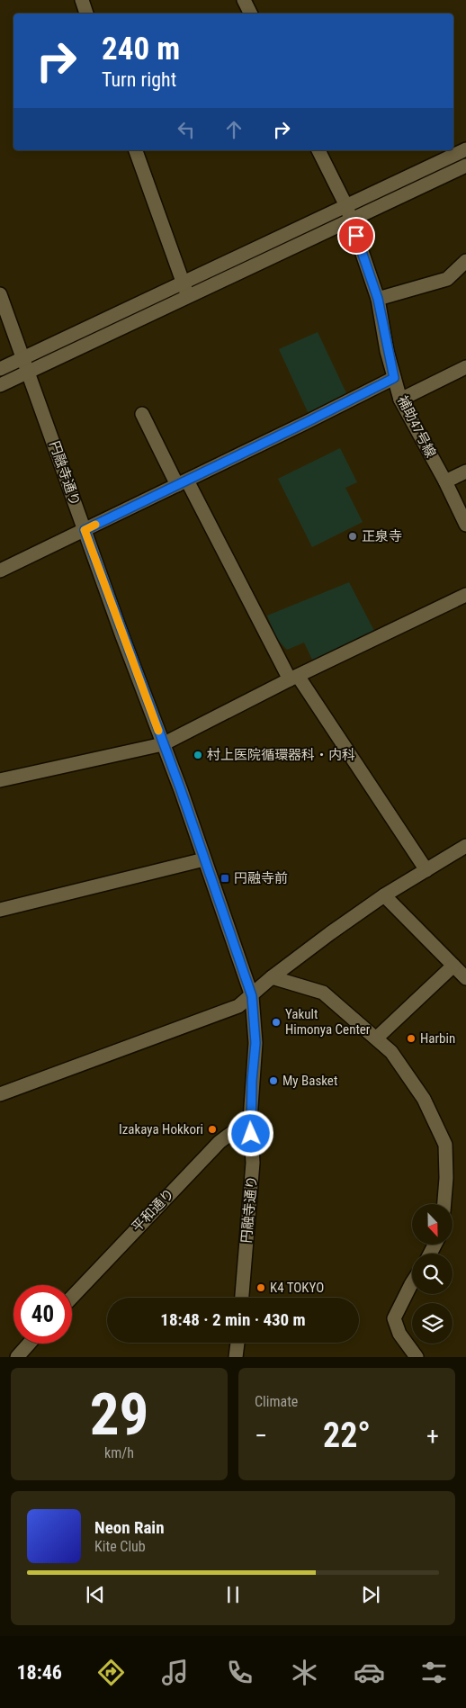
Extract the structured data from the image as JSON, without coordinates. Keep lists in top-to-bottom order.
{
  "streets": {
    "street": ["補助47号線", "円融寺通り", "平和通り"]
  },
  "crossings": [
    ["円融寺通り", "平和通り"]
  ],
  "places": {
    "other": [
      "正泉寺",
      "村上医院循環器科・内科",
      "Yakult Himonya Center",
      "Harbin",
      "My Basket",
      "Izakaya Hokkori",
      "K4 TOKYO"
    ],
    "transit": ["円融寺前"]
  },
  "north": "bottom",
  "page": {
    "turn": ["240 m", "Turn right"],
    "limit": "40",
    "trip": "18:48 · 2 min · 430 m",
    "tile": [
      ["29", "km/h"],
      "Climate"
    ],
    "heat": ["−", "22°", "+"],
    "song": ["Neon Rain", "Kite Club"],
    "tabs": "18:46"
  }
}
